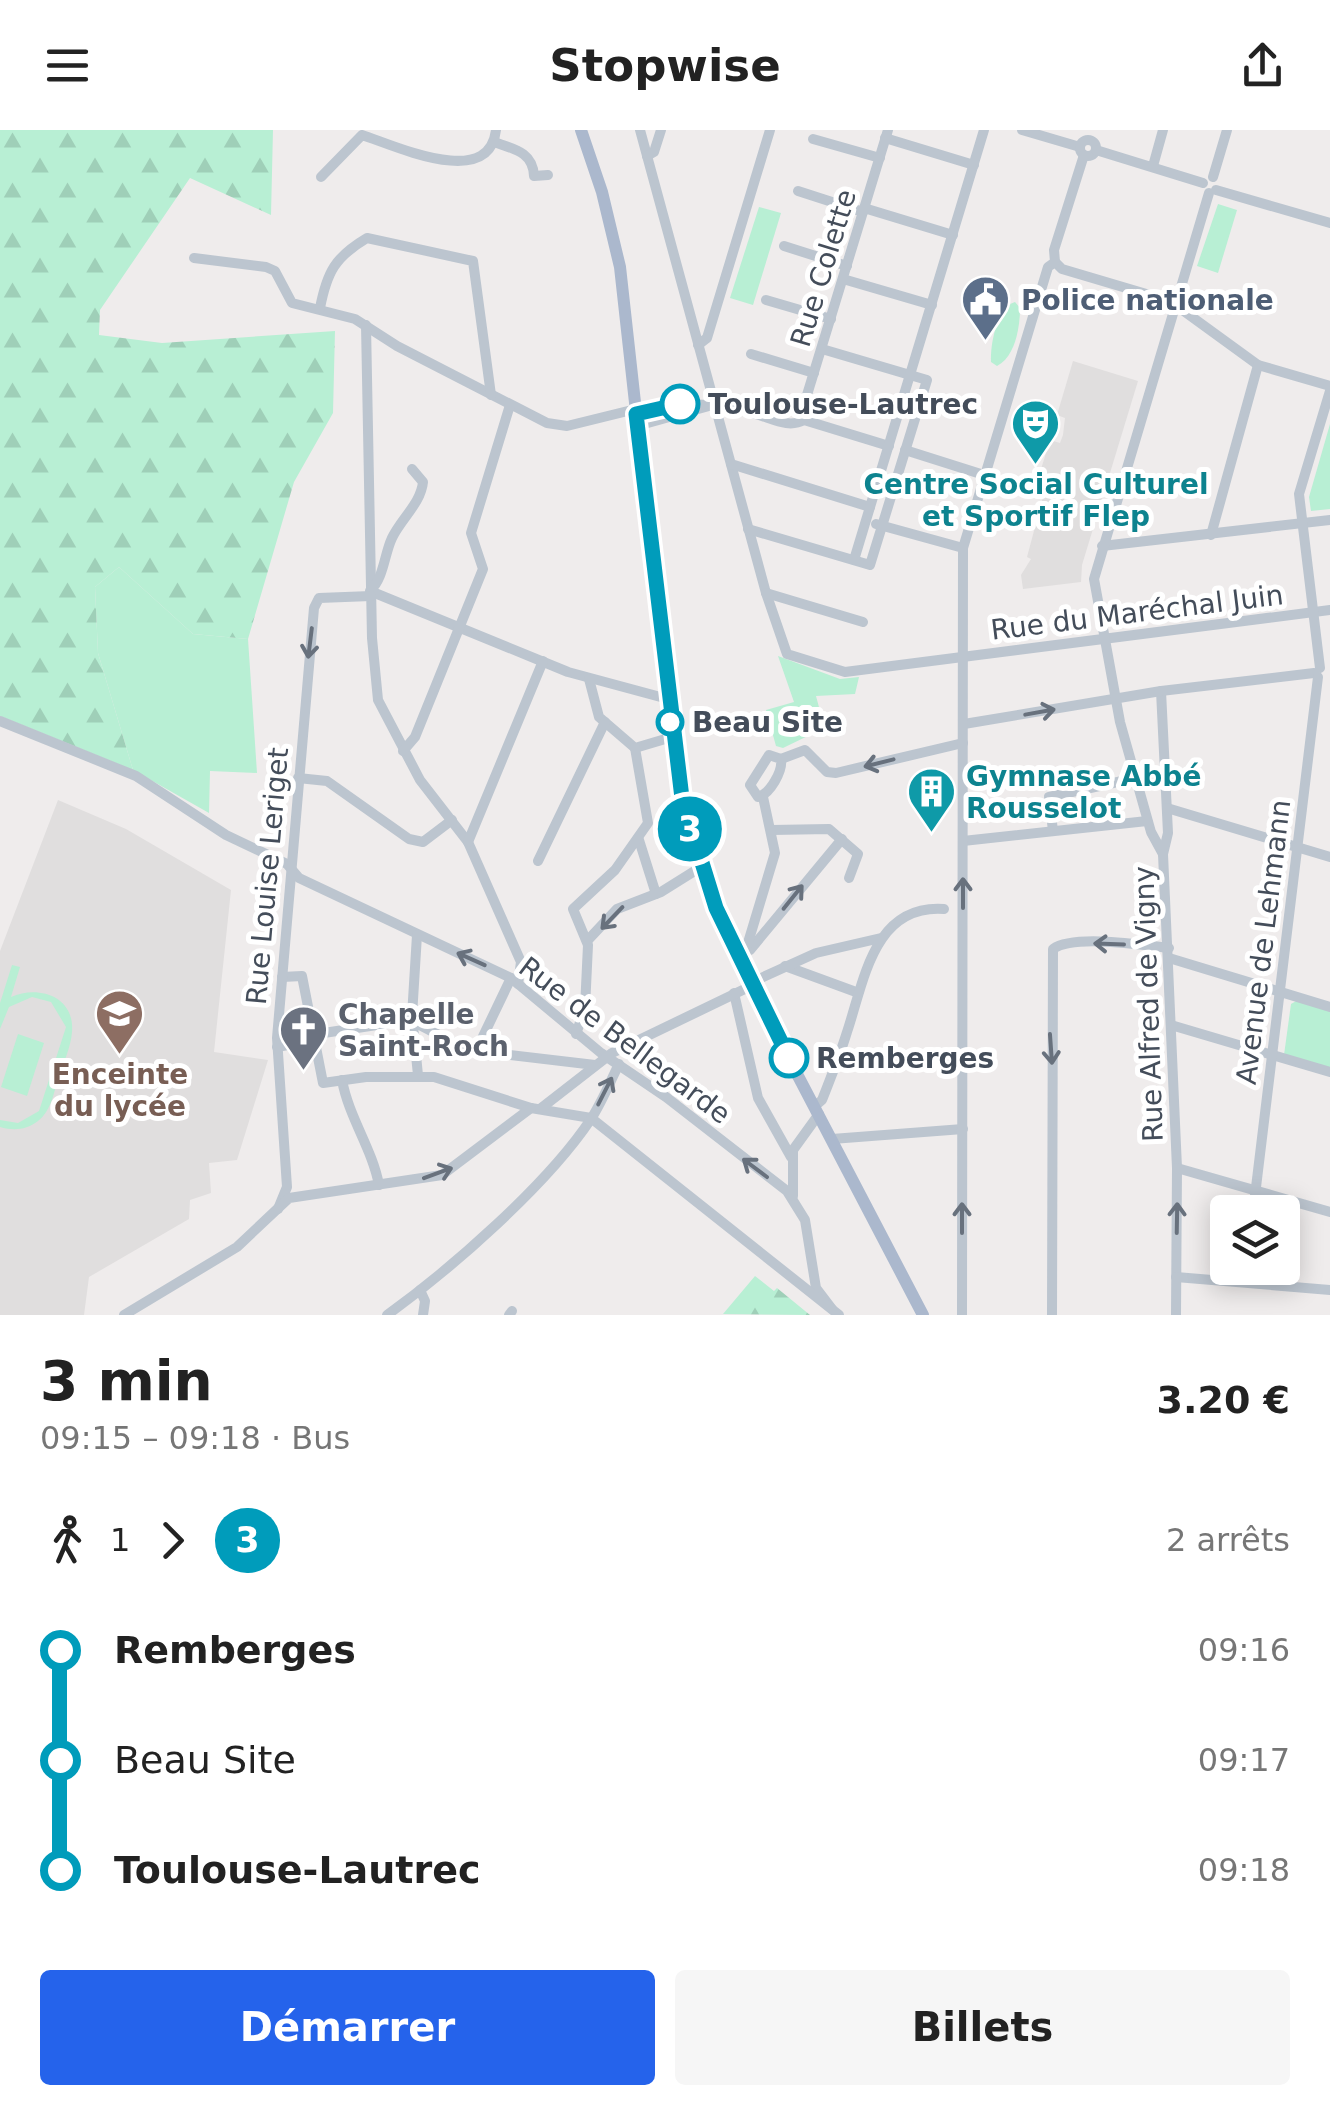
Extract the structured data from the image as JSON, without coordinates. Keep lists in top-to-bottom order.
{
  "streets": {
    "street": [
      "Rue Colette",
      "Rue du Maréchal Juin",
      "Rue Louise Leriget",
      "Avenue de Lehmann",
      "Rue Alfred de Vigny",
      "Rue de Bellegarde"
    ]
  },
  "crossings": [
    ["Rue du Maréchal Juin", "Avenue de Lehmann"],
    ["Rue Louise Leriget", "Rue de Bellegarde"]
  ],
  "places": {
    "public building": ["Police nationale"],
    "other": ["Toulouse-Lautrec", "Beau Site", "Remberges"],
    "theatre": ["Centre Social Culturel et Sportif Flep"],
    "building": ["Gymnase Abbé Rousselot"],
    "school or university": ["Enceinte du lycée"],
    "church": ["Chapelle Saint-Roch"]
  },
  "lines": ["bus line 3"],
  "page": {
    "header": "Stopwise",
    "on_map": "3",
    "heading": ["3 min", "09:15 – 09:18 · Bus", "3.20 €"],
    "legs": ["1", "3", "2 arrêts"],
    "list": [
      {
        "name": "Remberges",
        "value": "09:16"
      },
      {
        "name": "Beau Site",
        "value": "09:17"
      },
      {
        "name": "Toulouse-Lautrec",
        "value": "09:18"
      }
    ],
    "buttons": ["Démarrer", "Billets"]
  }
}
